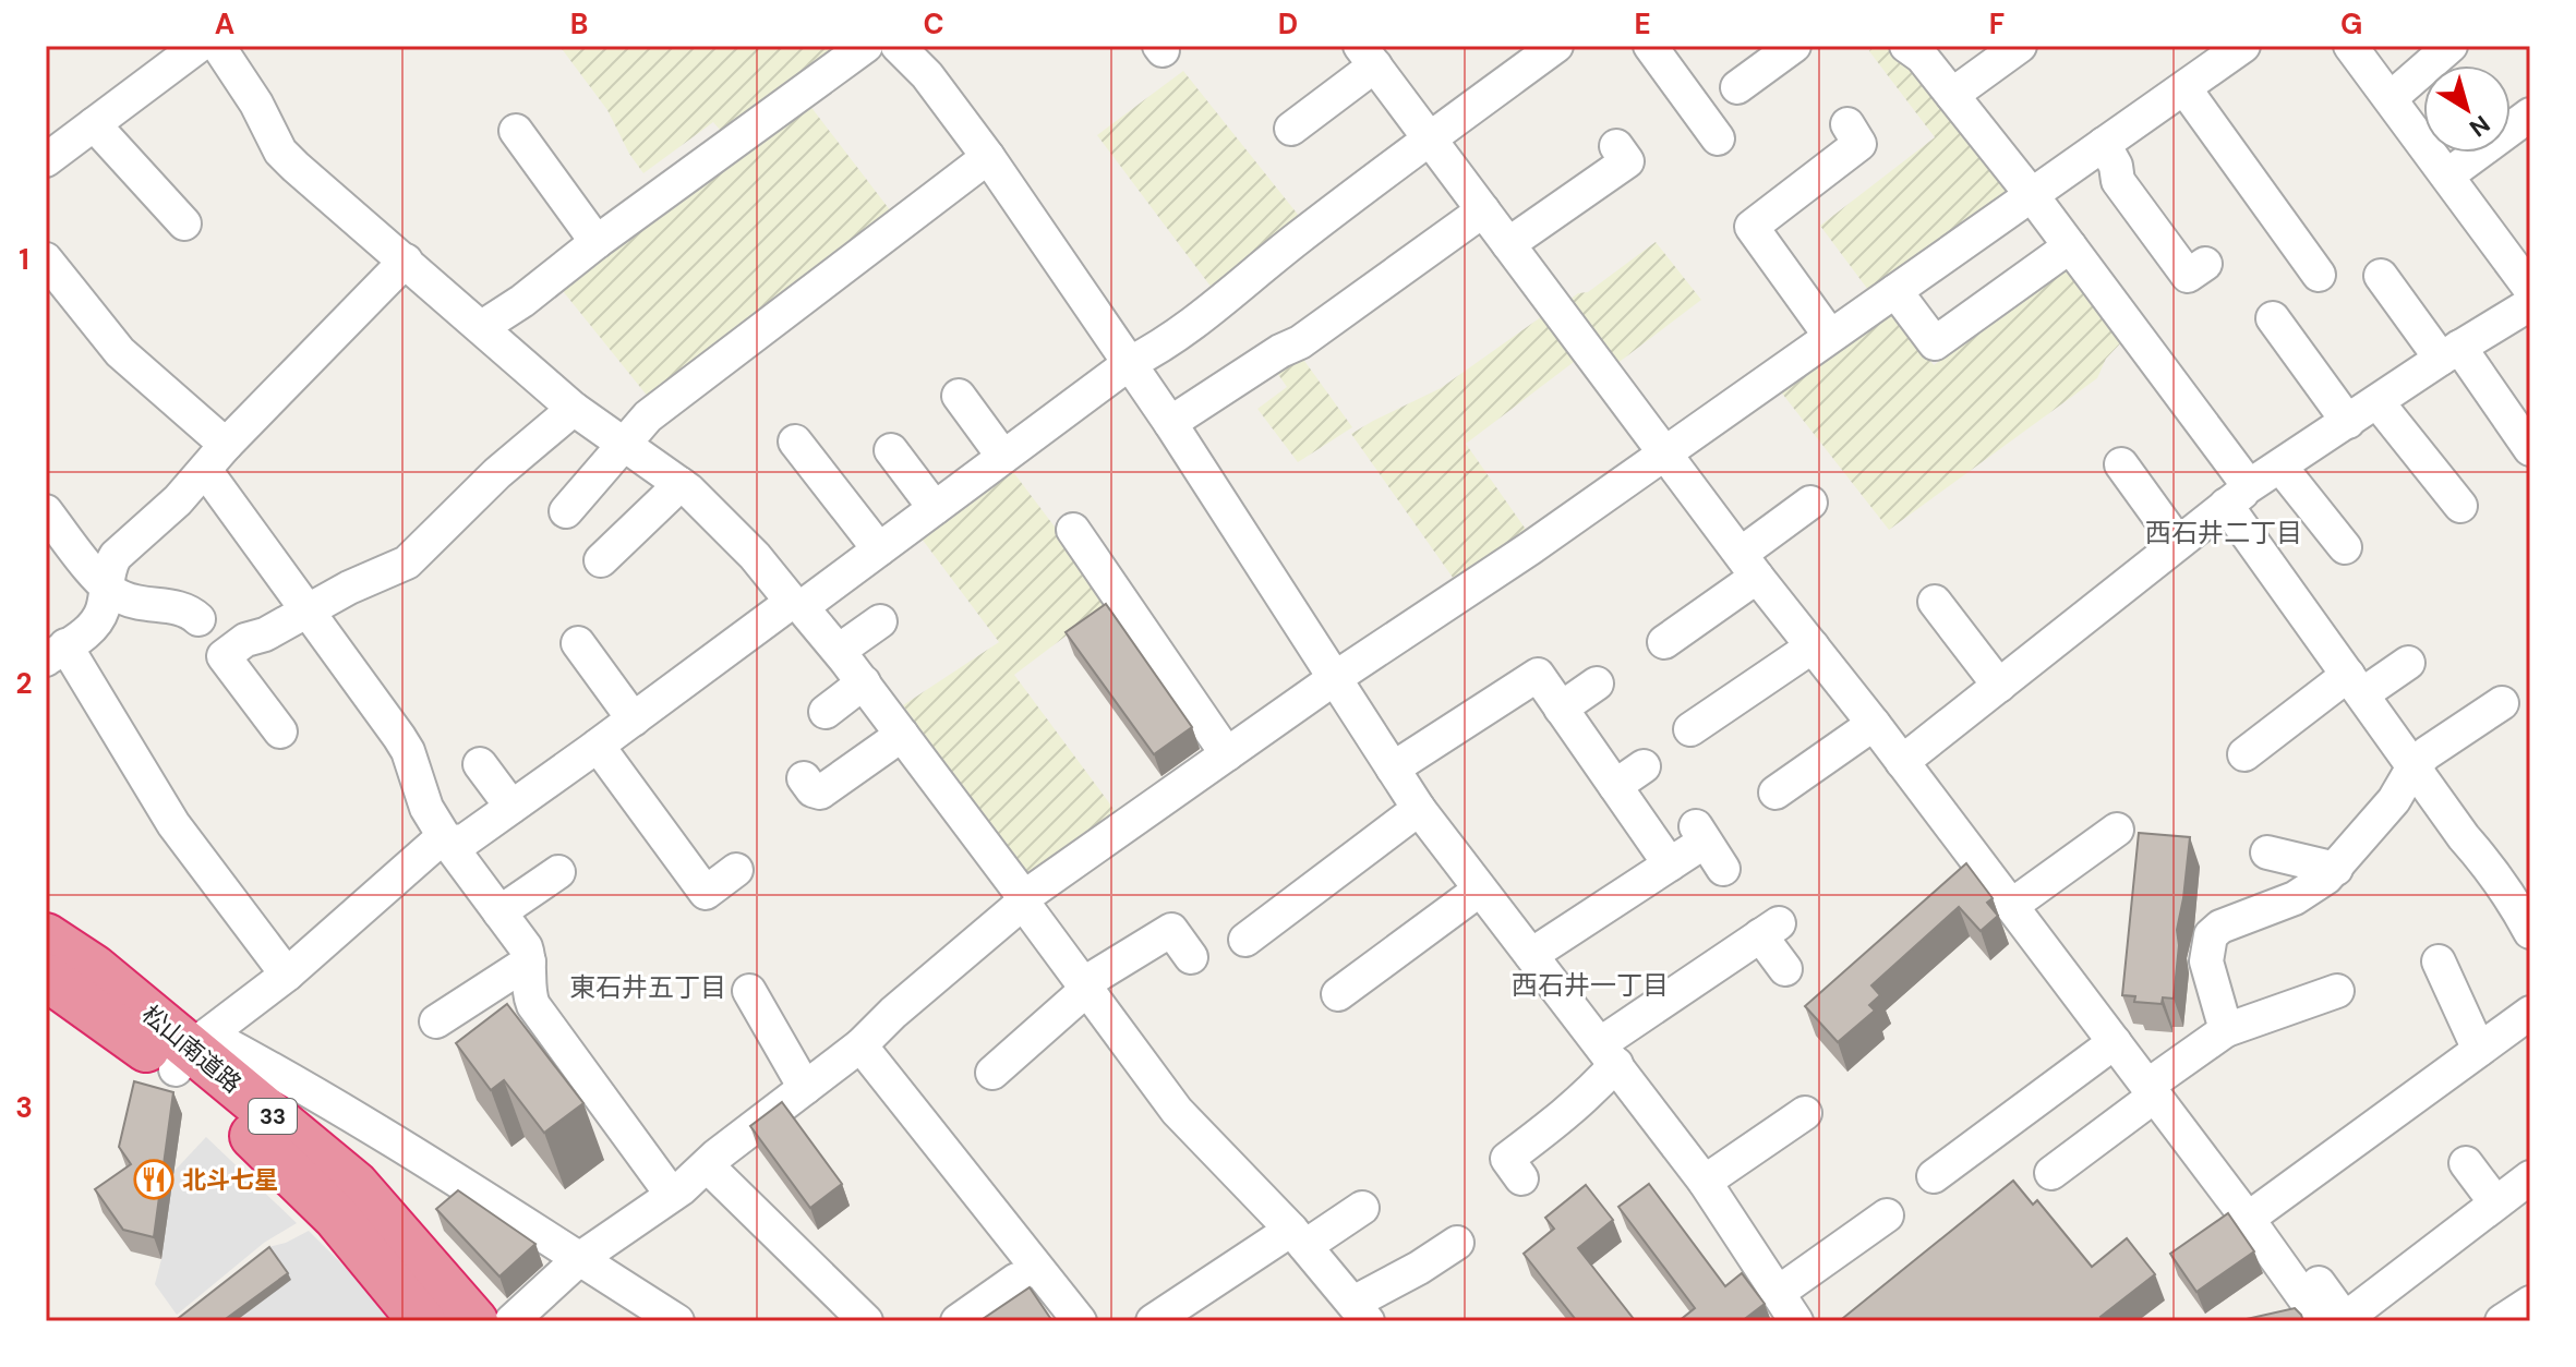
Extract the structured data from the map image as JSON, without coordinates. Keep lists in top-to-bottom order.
{
  "streets": {
    "highway": ["松山南道路", "33"]
  },
  "districts": ["西石井二丁目", "西石井一丁目", "東石井五丁目"],
  "places": {
    "restaurant": ["北斗七星"]
  },
  "north": "bottom right",
  "grid": {
    "columns": [
      "A",
      "B",
      "C",
      "D",
      "E",
      "F",
      "G"
    ],
    "rows": ["1", "2", "3"]
  }
}
